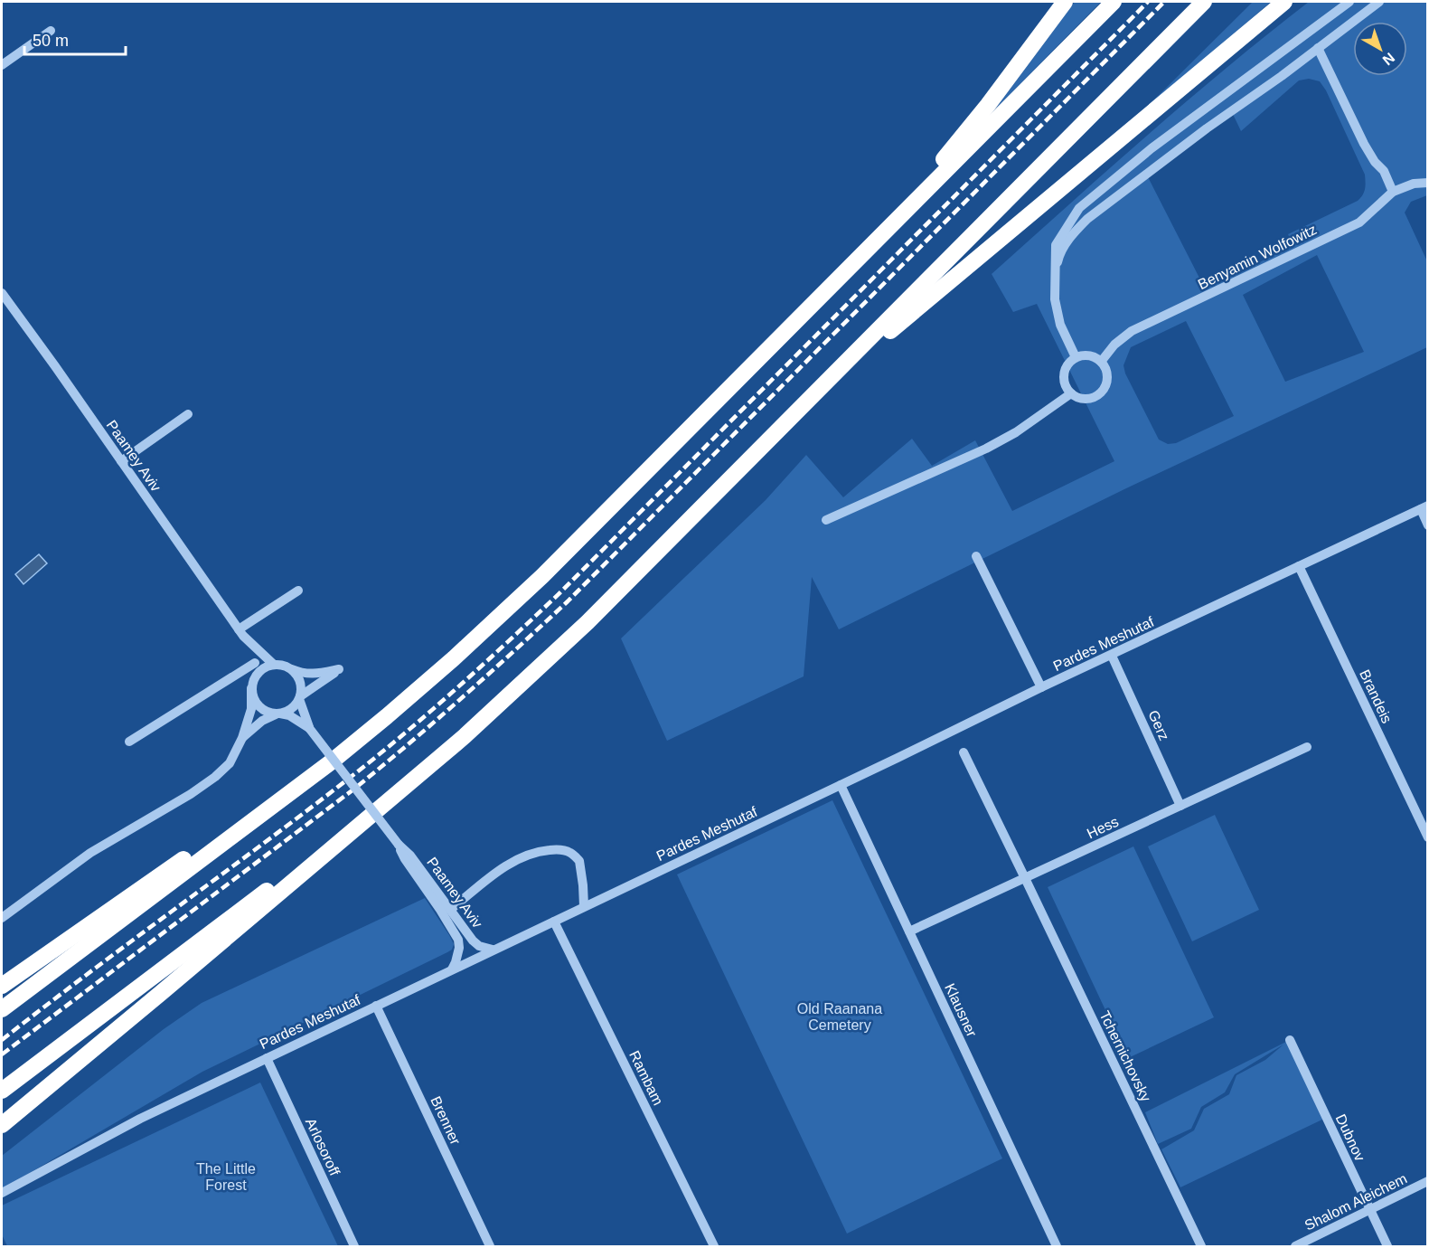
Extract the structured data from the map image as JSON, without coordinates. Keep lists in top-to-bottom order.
{
  "streets": {
    "street": [
      "Benyamin Wolfowitz",
      "Paamey Aviv",
      "Pardes Meshutaf",
      "Brandeis",
      "Gerz",
      "Hess",
      "Klausner",
      "Tchernichovsky",
      "Rambam",
      "Brenner",
      "Dubnov",
      "Arlosoroff",
      "Shalom Aleichem"
    ]
  },
  "crossings": [
    ["Paamey Aviv", "Pardes Meshutaf"],
    ["Pardes Meshutaf", "Brandeis"],
    ["Pardes Meshutaf", "Gerz"],
    ["Pardes Meshutaf", "Klausner"],
    ["Pardes Meshutaf", "Rambam"],
    ["Pardes Meshutaf", "Brenner"],
    ["Pardes Meshutaf", "Arlosoroff"],
    ["Gerz", "Hess"],
    ["Hess", "Klausner"],
    ["Hess", "Tchernichovsky"],
    ["Dubnov", "Shalom Aleichem"]
  ],
  "parks": ["Old Raanana Cemetery", "The Little Forest"],
  "scale_bar": "50 m",
  "north": "bottom right"
}
